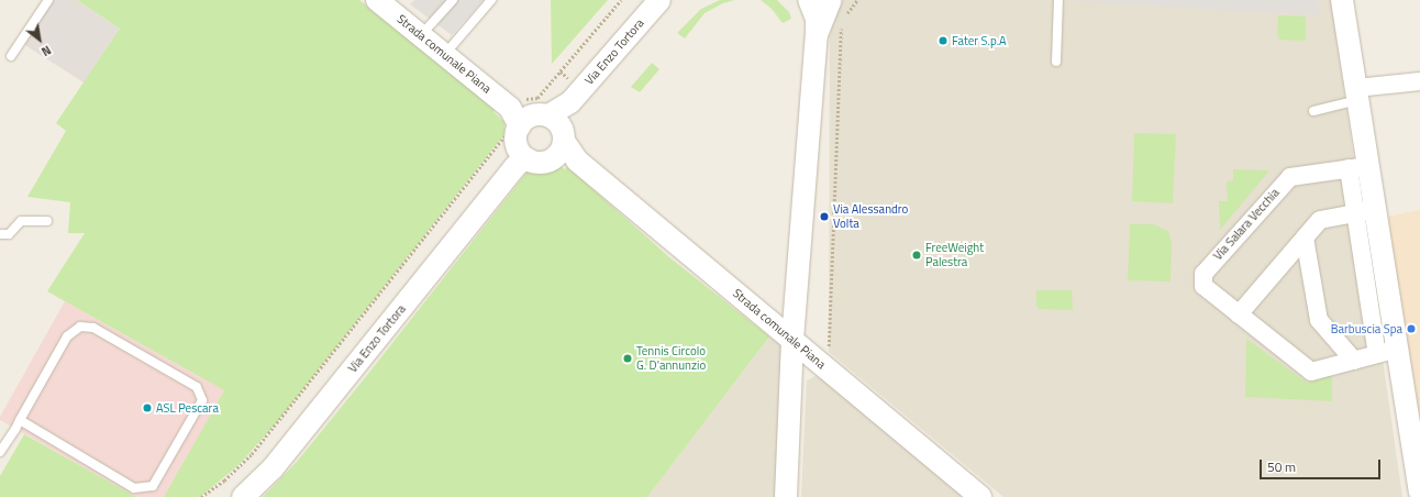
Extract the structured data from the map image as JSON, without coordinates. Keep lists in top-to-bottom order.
{
  "streets": {
    "street": ["Via Enzo Tortora", "Strada comunale Piana", "Via Salara Vecchia"]
  },
  "crossings": [
    ["Via Enzo Tortora", "Strada comunale Piana"]
  ],
  "places": [
    "Fater S.p.A",
    "Via Alessandro Volta",
    "FreeWeight Palestra",
    "Barbuscia Spa",
    "Tennis Circolo G. D'annunzio",
    "ASL Pescara"
  ],
  "scale_bar": "50 m",
  "north": "bottom right"
}
